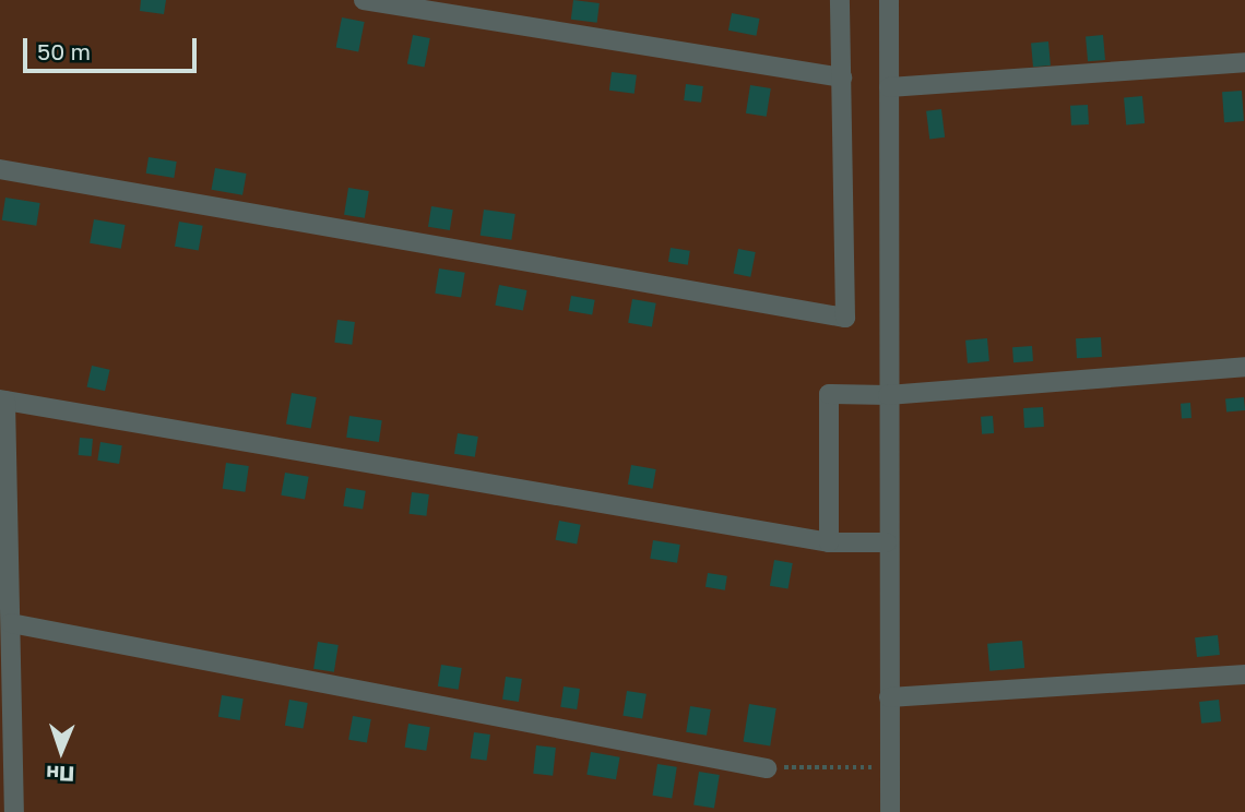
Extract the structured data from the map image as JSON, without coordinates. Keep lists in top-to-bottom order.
{
  "scale_bar": "50 m",
  "north": "bottom"
}
